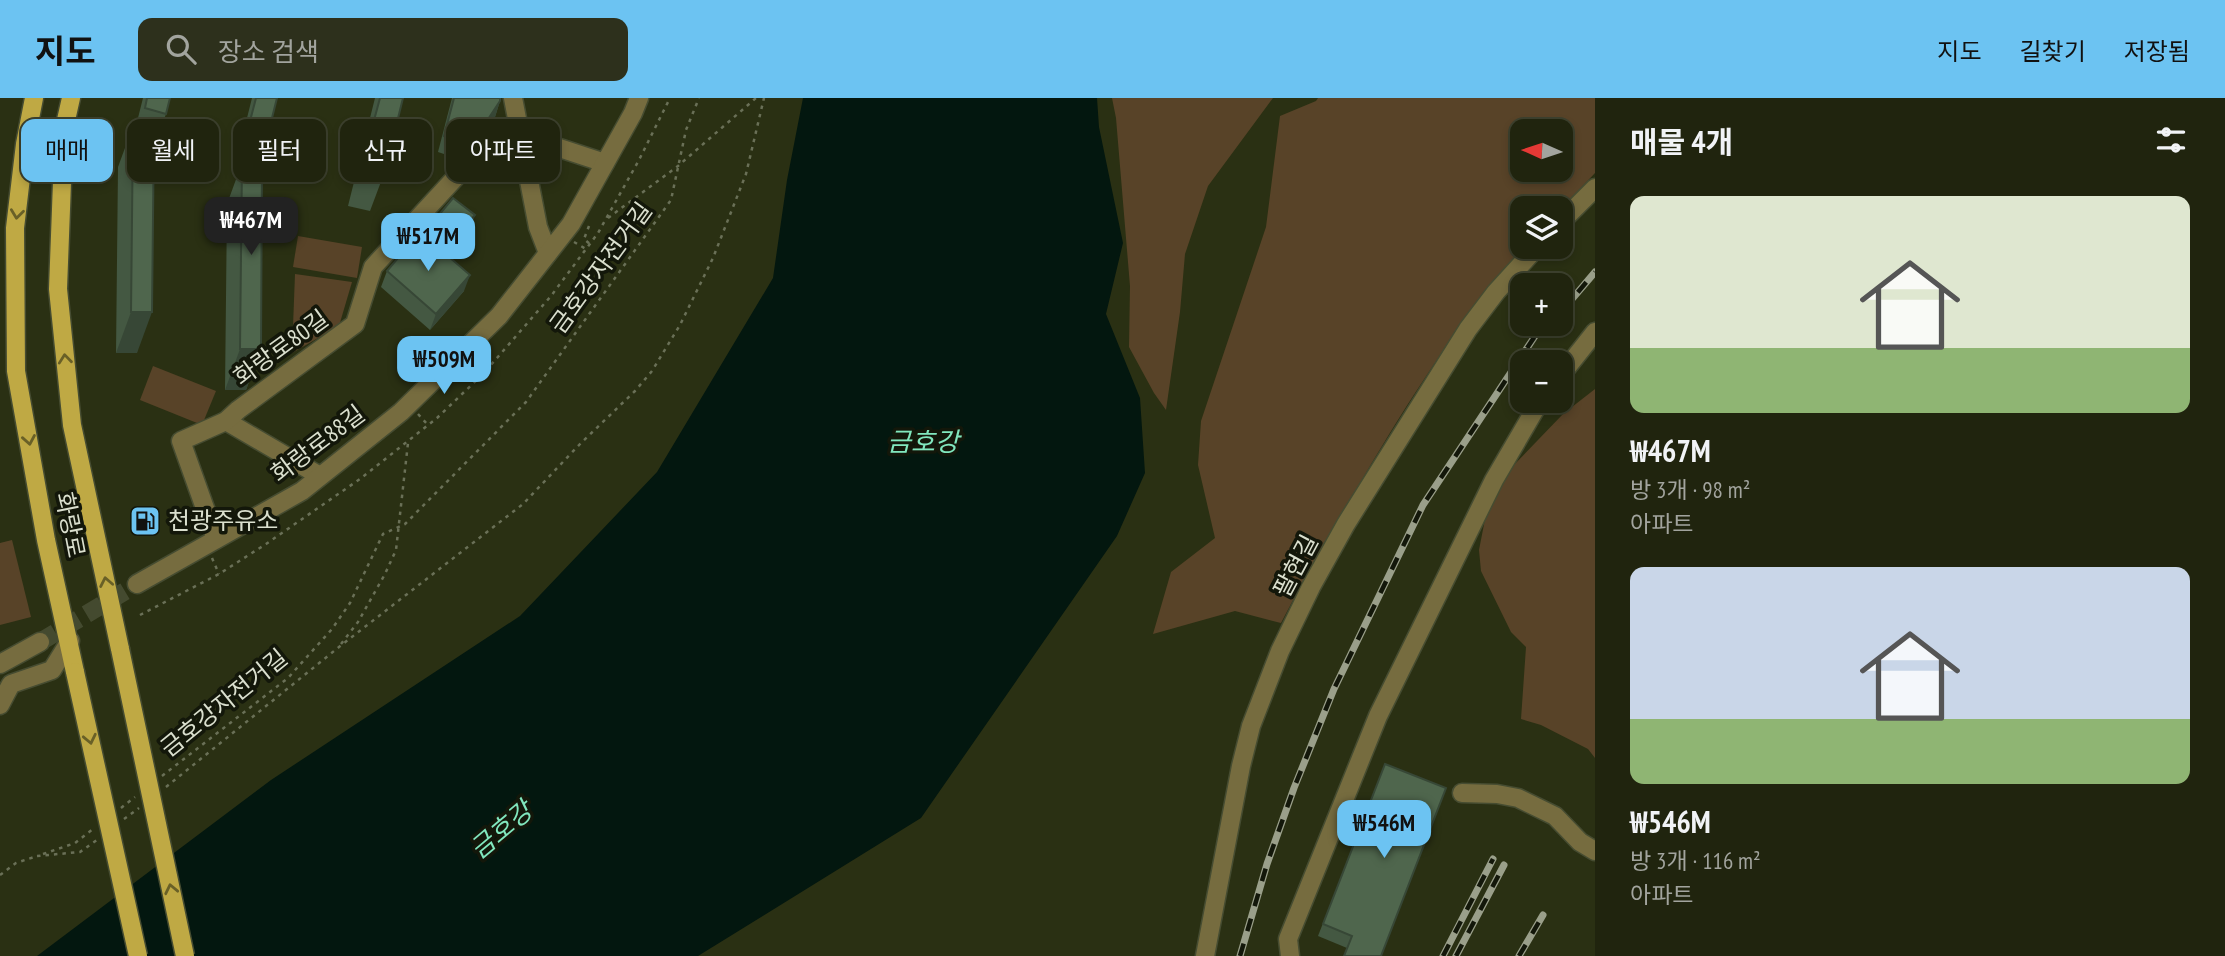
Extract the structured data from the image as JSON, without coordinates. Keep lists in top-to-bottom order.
{
  "streets": {
    "main road": ["화랑로"],
    "street": ["화랑로80길", "화랑로88길", "팔현길"],
    "path": ["금호강자전거길"]
  },
  "crossings": [
    ["화랑로80길", "화랑로88길"]
  ],
  "water": ["금호강"],
  "places": {
    "fuel station": ["천광주유소"]
  },
  "north": "left",
  "page": {
    "header": "지도",
    "search": "장소 검색",
    "nav": ["지도", "길찾기", "저장됨"],
    "heading": "매물 4개",
    "map_buttons": ["+", "−"],
    "chip": [
      "매매",
      "월세",
      "필터",
      "신규",
      "아파트"
    ],
    "list": [
      {
        "name": "₩467M",
        "note": "방 3개 · 98 m² · 아파트"
      },
      {
        "name": "₩546M",
        "note": "방 3개 · 116 m² · 아파트"
      }
    ],
    "price": [
      "₩467M",
      "₩517M",
      "₩509M",
      "₩546M"
    ]
  }
}
